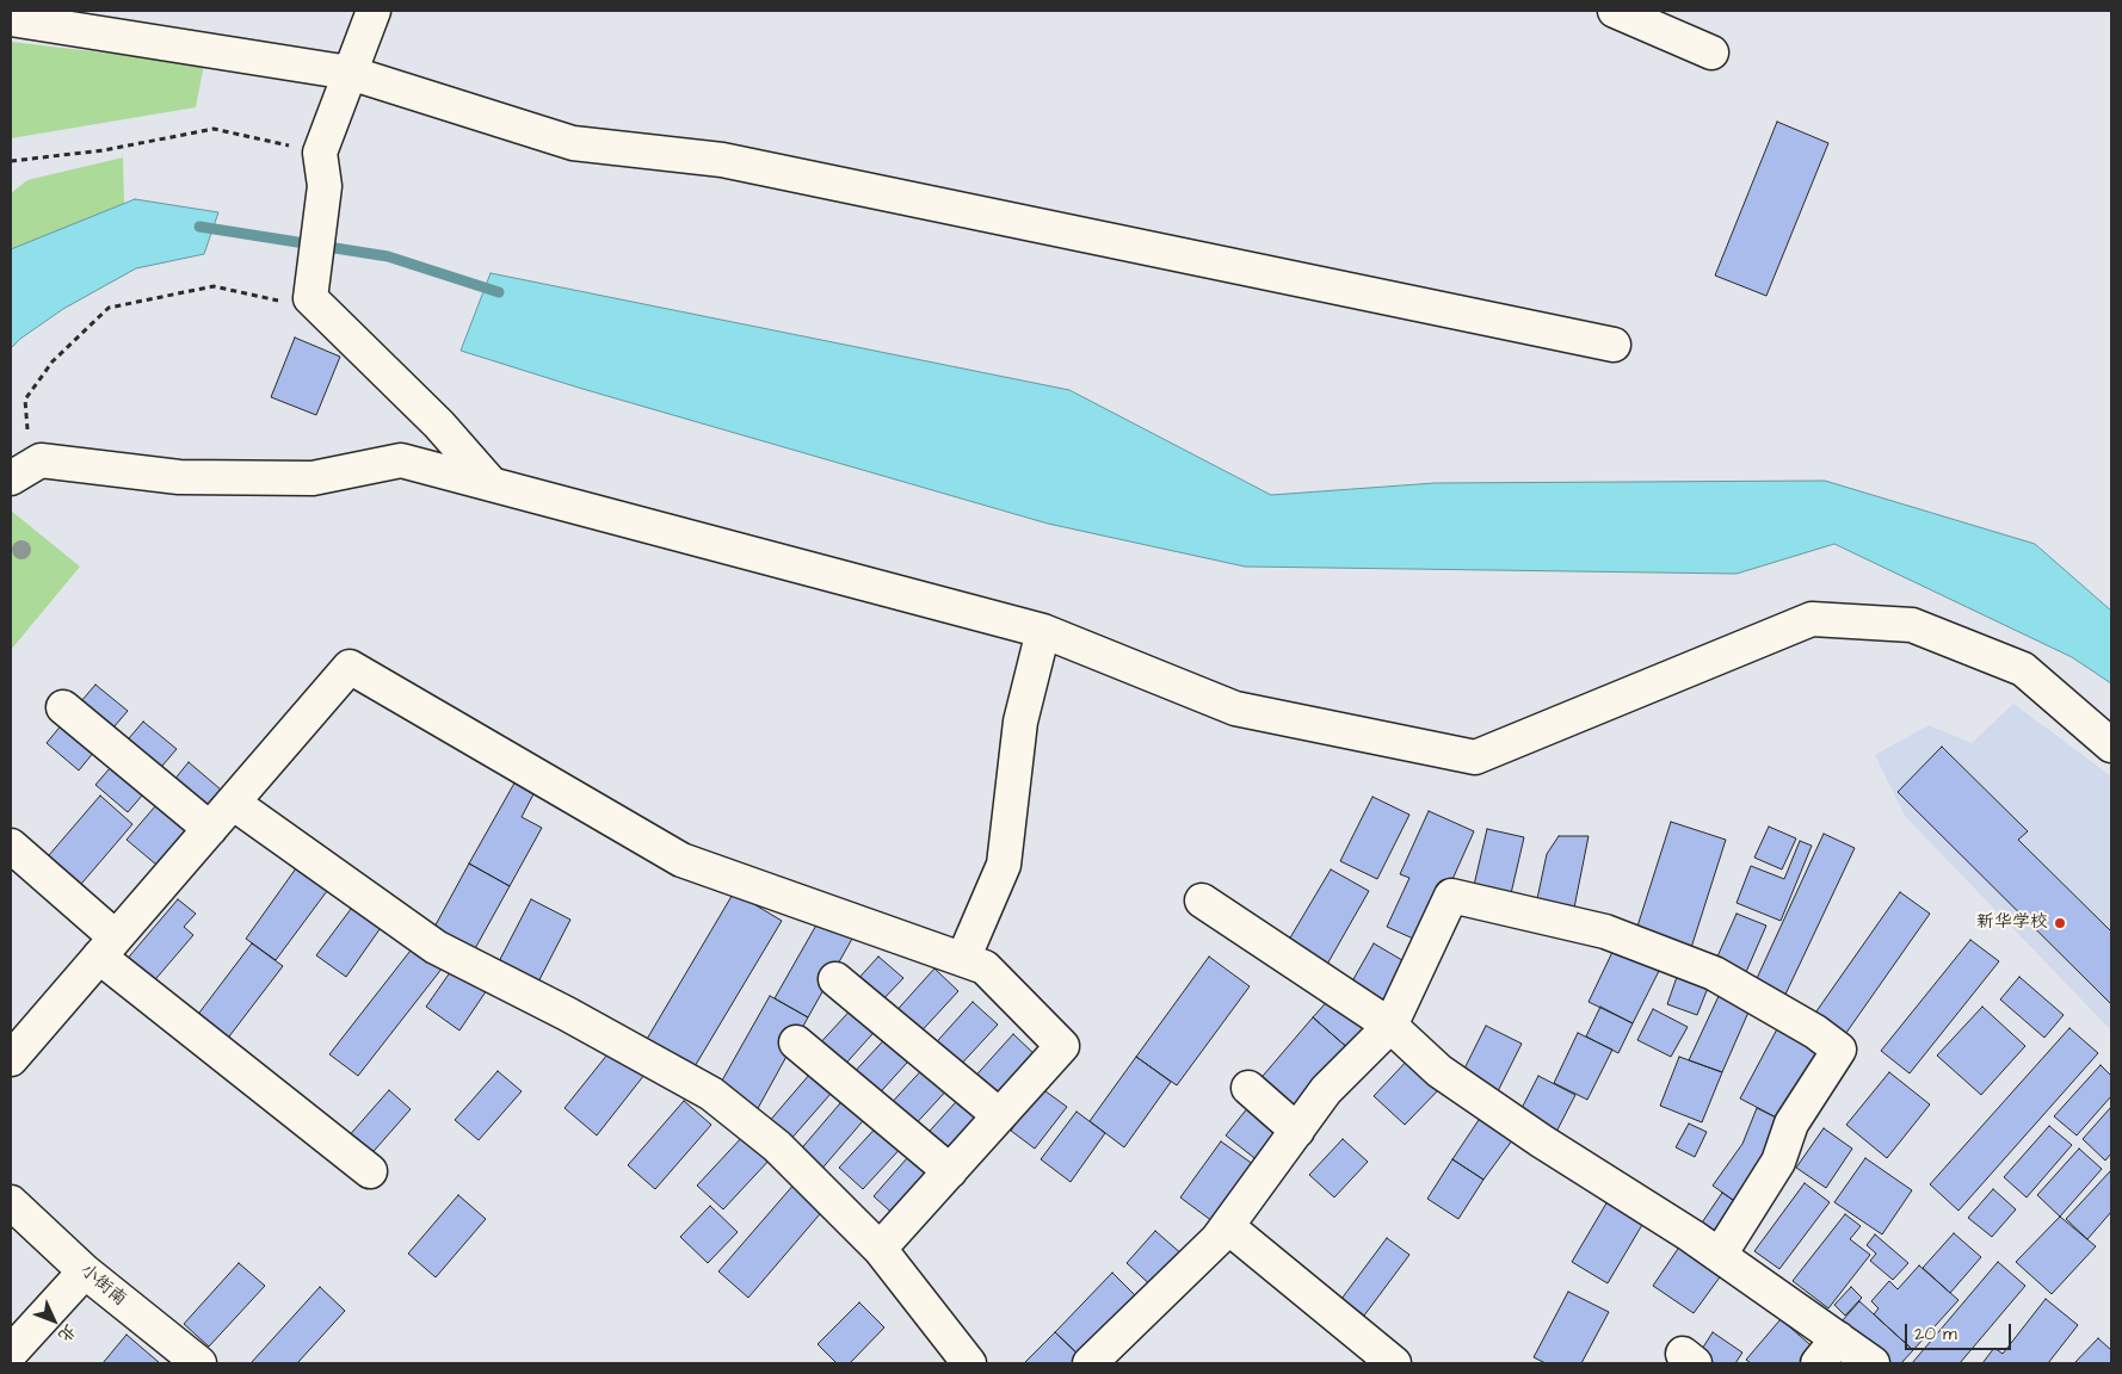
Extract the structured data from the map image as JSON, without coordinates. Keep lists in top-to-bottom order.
{
  "streets": {
    "street": ["小街南"]
  },
  "places": ["新华学校"],
  "scale_bar": "20 m",
  "north": "bottom right"
}
